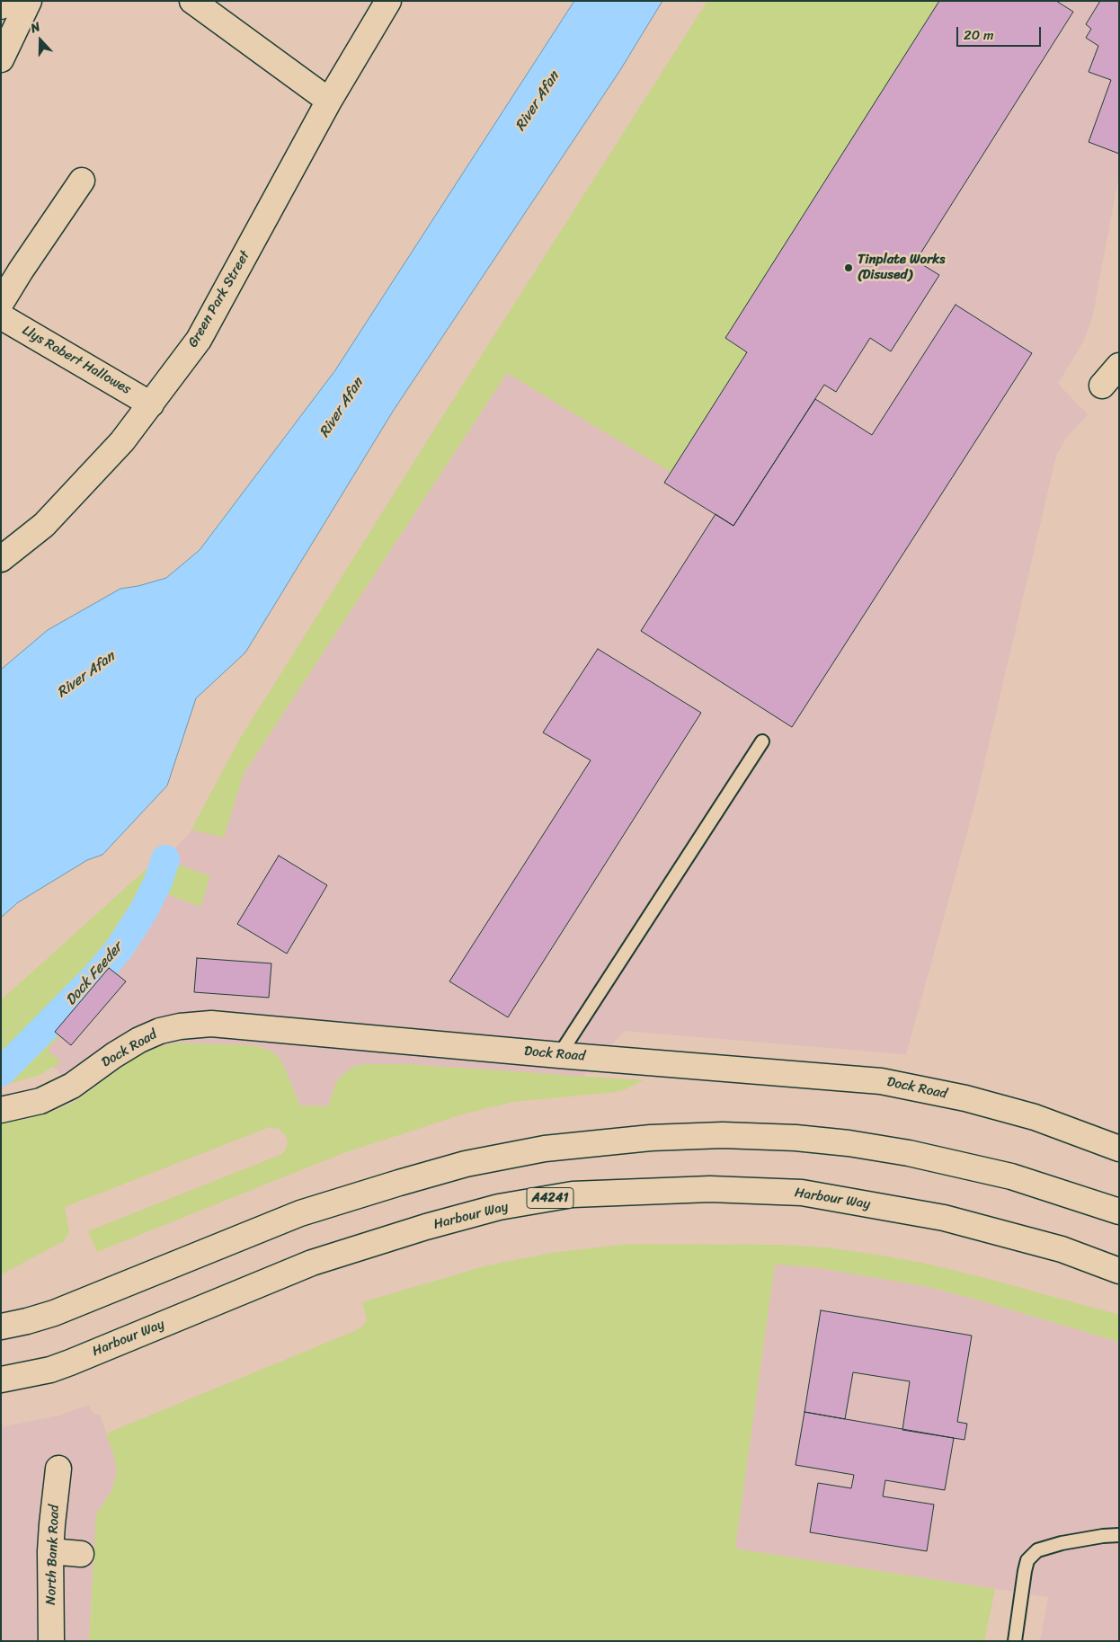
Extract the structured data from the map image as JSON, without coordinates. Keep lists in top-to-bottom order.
{
  "streets": {
    "street": [
      "Green Park Street",
      "Llys Robert Hallowes",
      "Dock Road",
      "A4241",
      "Harbour Way",
      "North Bank Road"
    ]
  },
  "crossings": [
    ["Green Park Street", "Llys Robert Hallowes"]
  ],
  "water": ["River Afan", "Dock Feeder"],
  "places": ["Tinplate Works (Disused)"],
  "scale_bar": "20 m",
  "north": "top"
}
